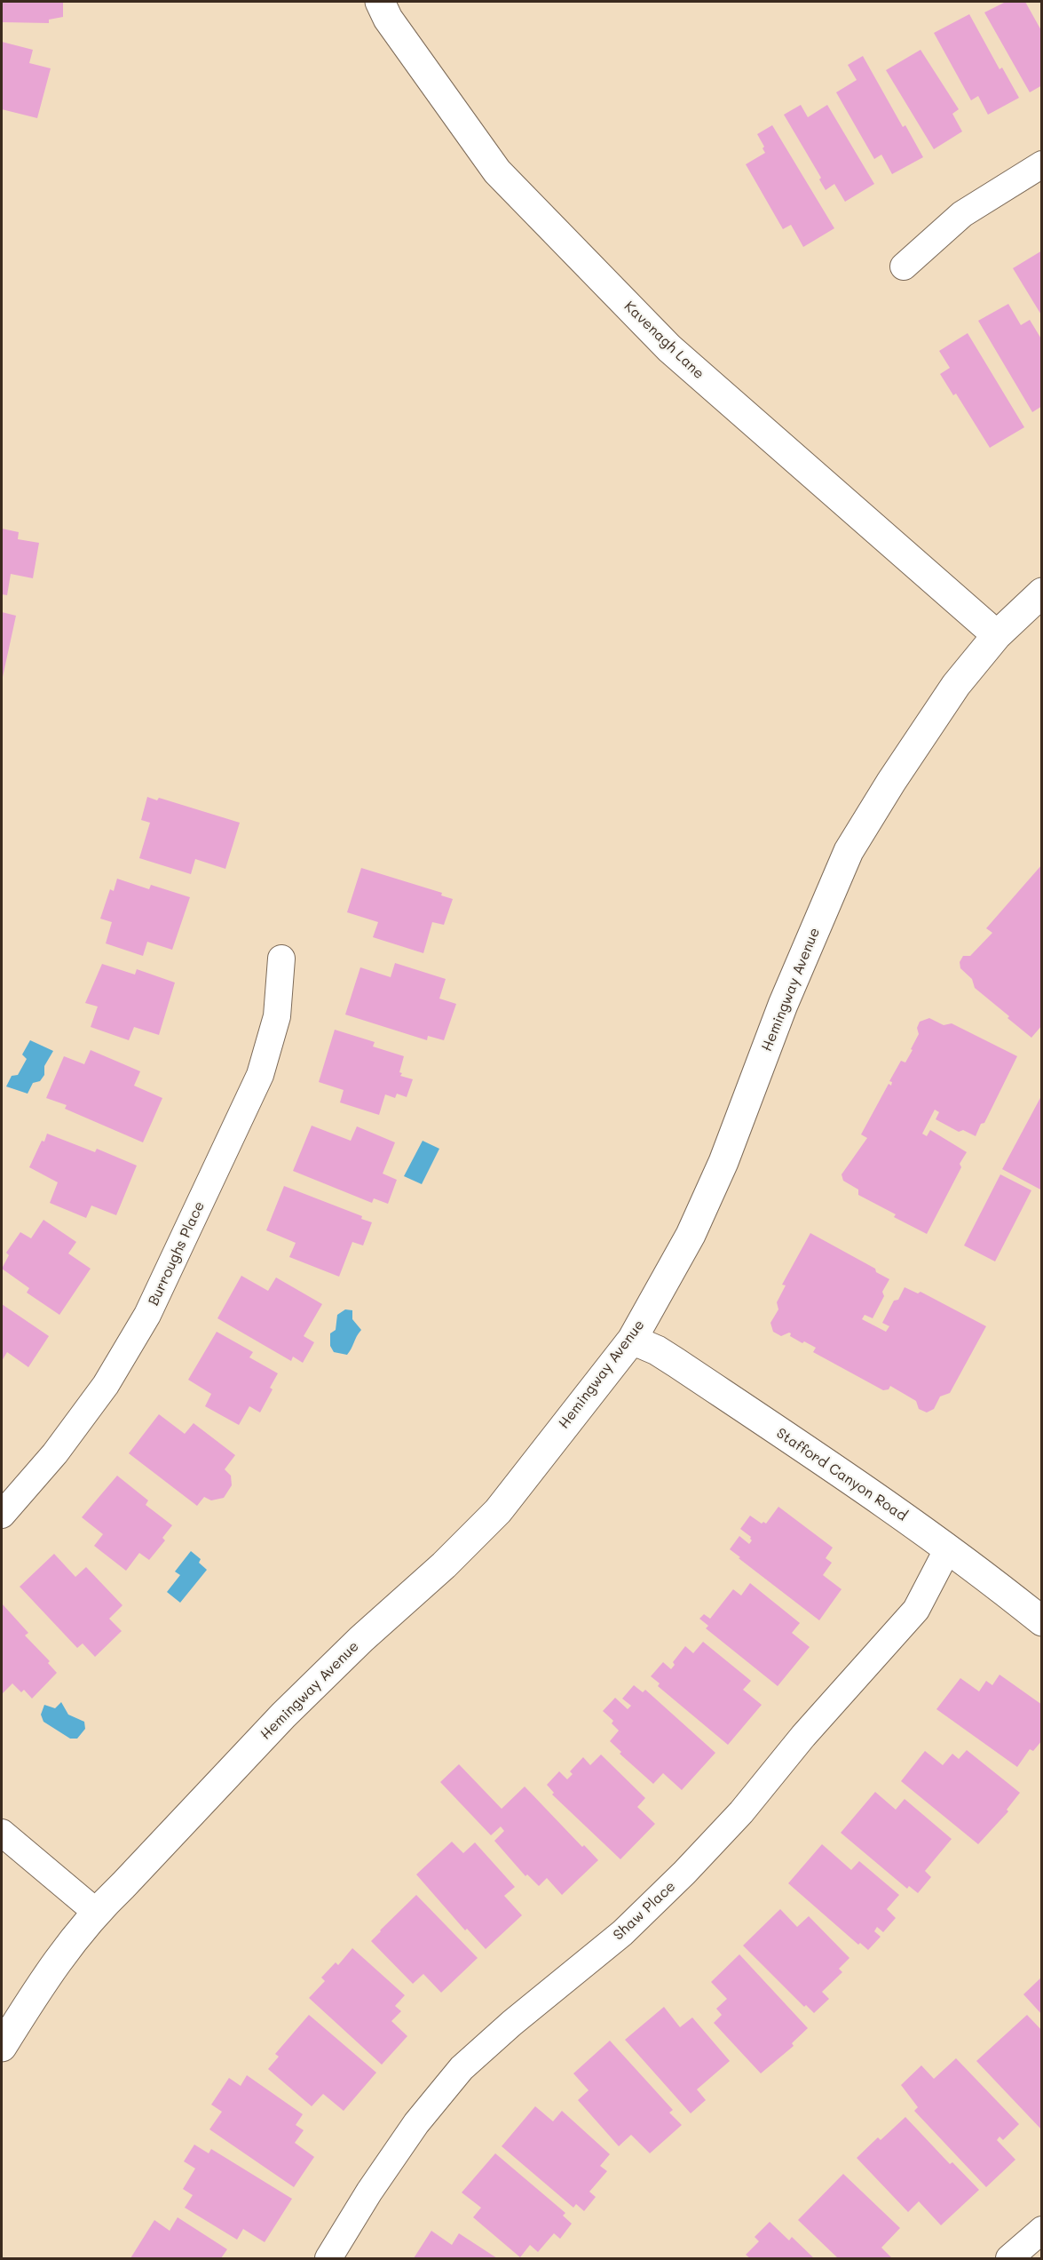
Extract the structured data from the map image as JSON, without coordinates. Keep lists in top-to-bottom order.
{
  "streets": {
    "main road": ["Kavenagh Lane", "Hemingway Avenue", "Stafford Canyon Road"],
    "street": ["Burroughs Place", "Shaw Place"]
  },
  "crossings": [
    ["Kavenagh Lane", "Hemingway Avenue"],
    ["Hemingway Avenue", "Stafford Canyon Road"],
    ["Stafford Canyon Road", "Shaw Place"]
  ]
}
